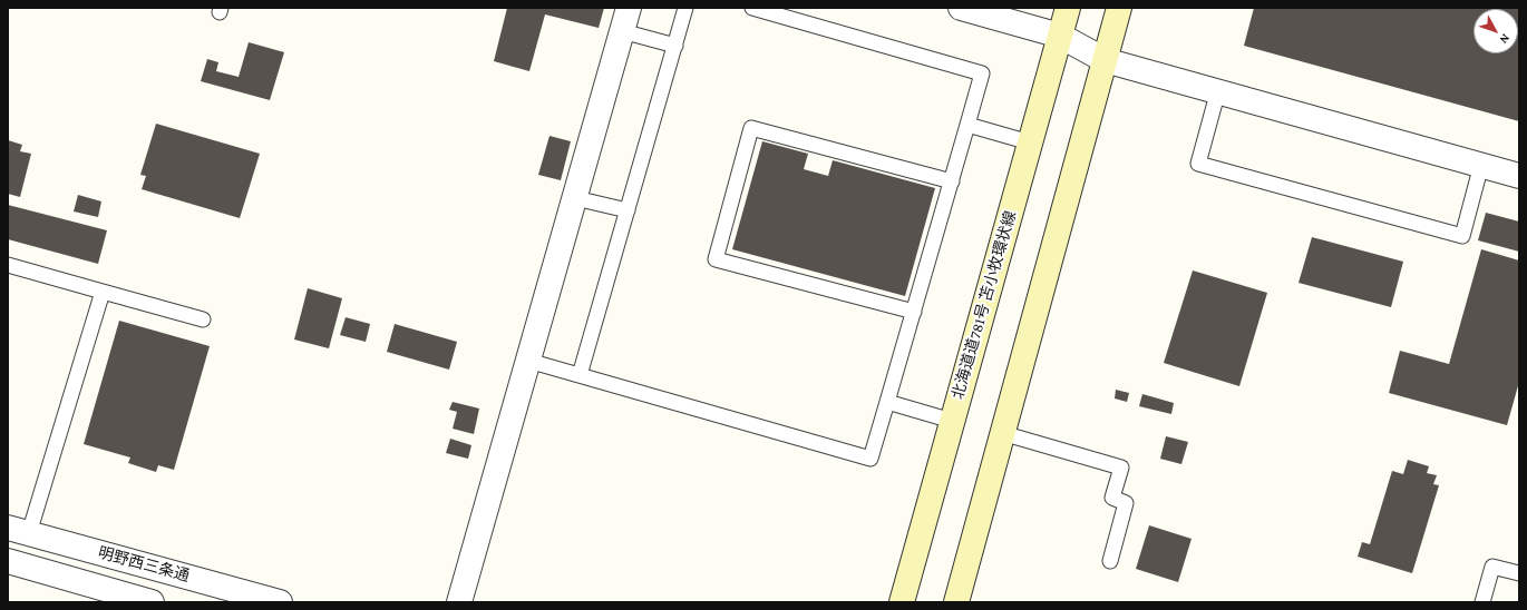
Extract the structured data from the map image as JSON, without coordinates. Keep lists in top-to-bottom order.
{
  "streets": {
    "main road": ["北海道道781号 苫小牧環状線"],
    "street": ["明野西三条通"]
  },
  "north": "bottom right"
}
